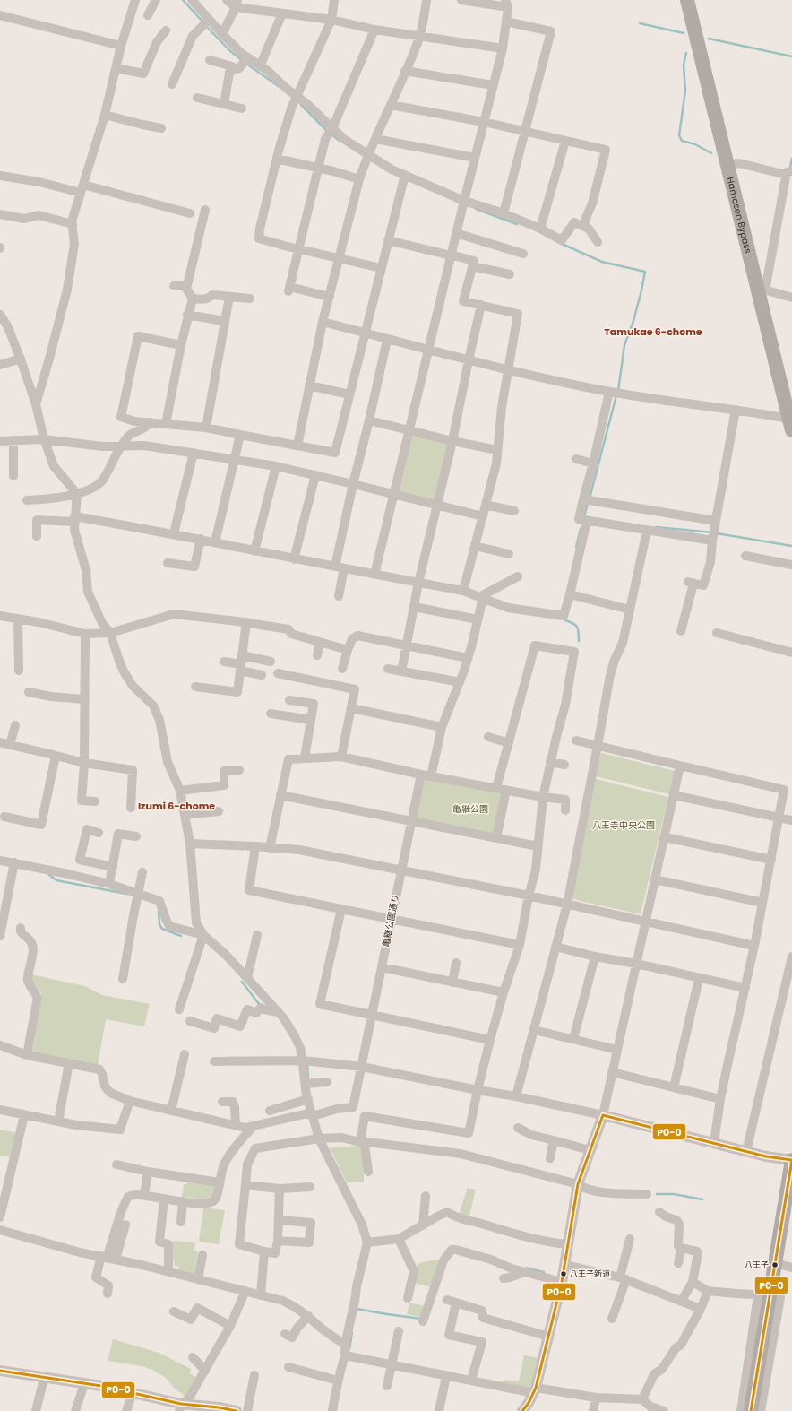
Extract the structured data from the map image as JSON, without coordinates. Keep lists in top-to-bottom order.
{
  "streets": {
    "highway": ["Hamasen Bypass"],
    "street": ["亀継公園通り"]
  },
  "districts": ["Tamukae 6-chome", "Izumi 6-chome"],
  "parks": ["亀継公園", "八王寺中央公園"],
  "places": ["八王子", "八王子新道"],
  "lines": ["transit line P0-0"]
}
